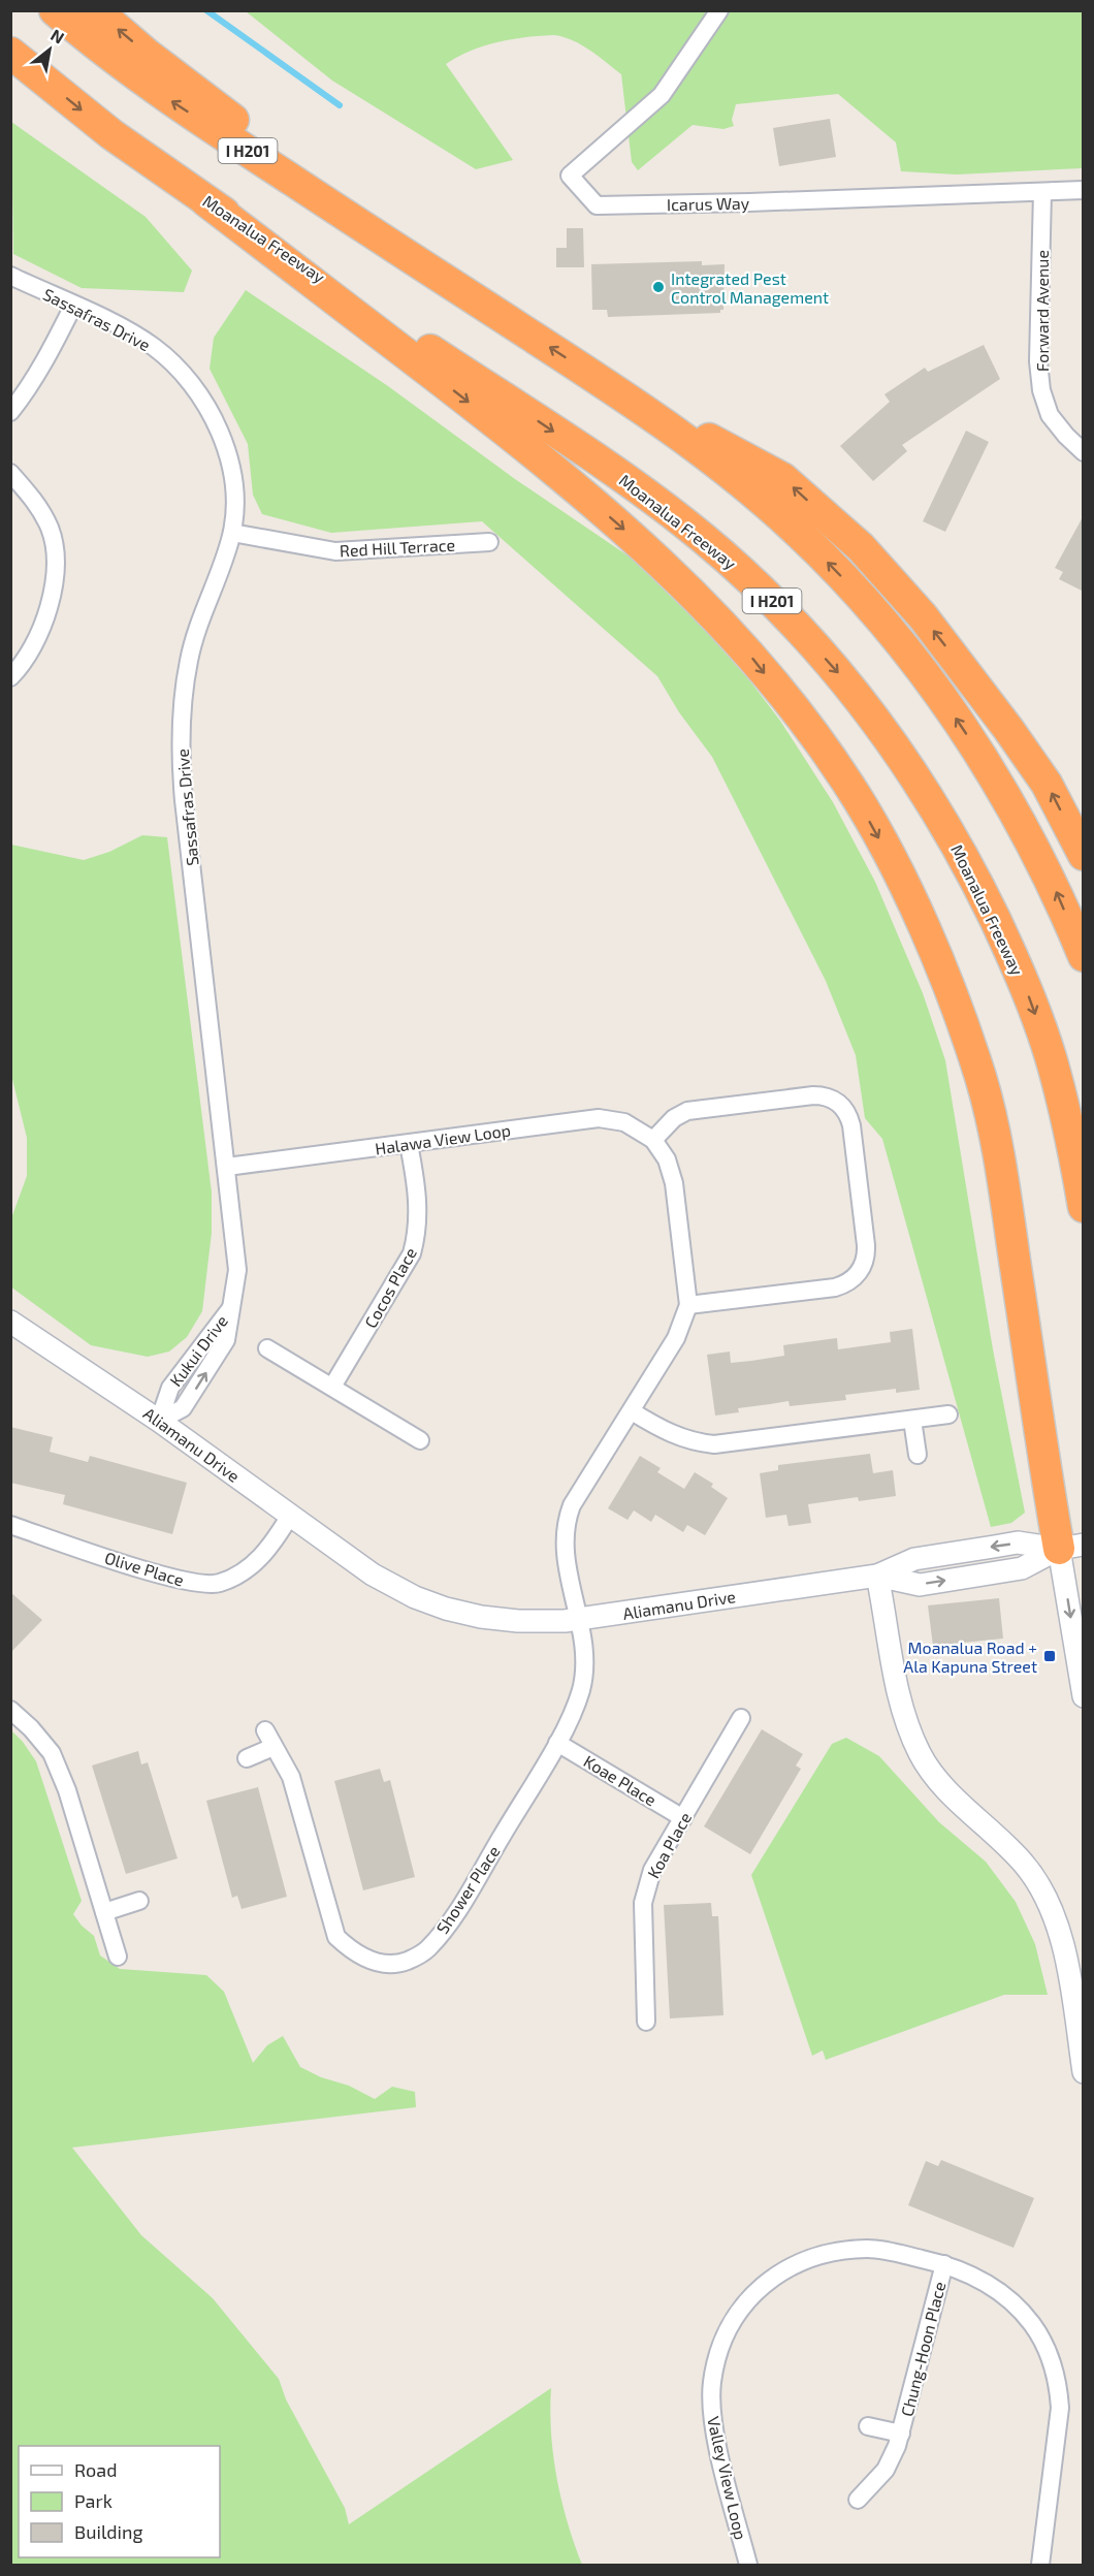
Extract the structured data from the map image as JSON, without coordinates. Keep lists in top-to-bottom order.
{
  "streets": {
    "highway": ["I H201", "Moanalua Freeway"],
    "street": [
      "Icarus Way",
      "Forward Avenue",
      "Sassafras Drive",
      "Red Hill Terrace",
      "Halawa View Loop",
      "Cocos Place",
      "Kukui Drive",
      "Aliamanu Drive",
      "Olive Place",
      "Koae Place",
      "Koa Place",
      "Shower Place",
      "Chung-Hoon Place",
      "Valley View Loop"
    ]
  },
  "crossings": [
    ["Icarus Way", "Forward Avenue"],
    ["Sassafras Drive", "Red Hill Terrace"],
    ["Sassafras Drive", "Halawa View Loop"],
    ["Sassafras Drive", "Kukui Drive"],
    ["Halawa View Loop", "Cocos Place"],
    ["Halawa View Loop", "Aliamanu Drive"],
    ["Halawa View Loop", "Shower Place"],
    ["Kukui Drive", "Aliamanu Drive"],
    ["Aliamanu Drive", "Olive Place"],
    ["Aliamanu Drive", "Shower Place"],
    ["Koae Place", "Koa Place"],
    ["Koae Place", "Shower Place"],
    ["Chung-Hoon Place", "Valley View Loop"]
  ],
  "places": {
    "other": ["Integrated Pest Control Management"],
    "transit": ["Moanalua Road + Ala Kapuna Street"]
  },
  "legend": ["Road", "Park", "Building"],
  "north": "top right"
}
